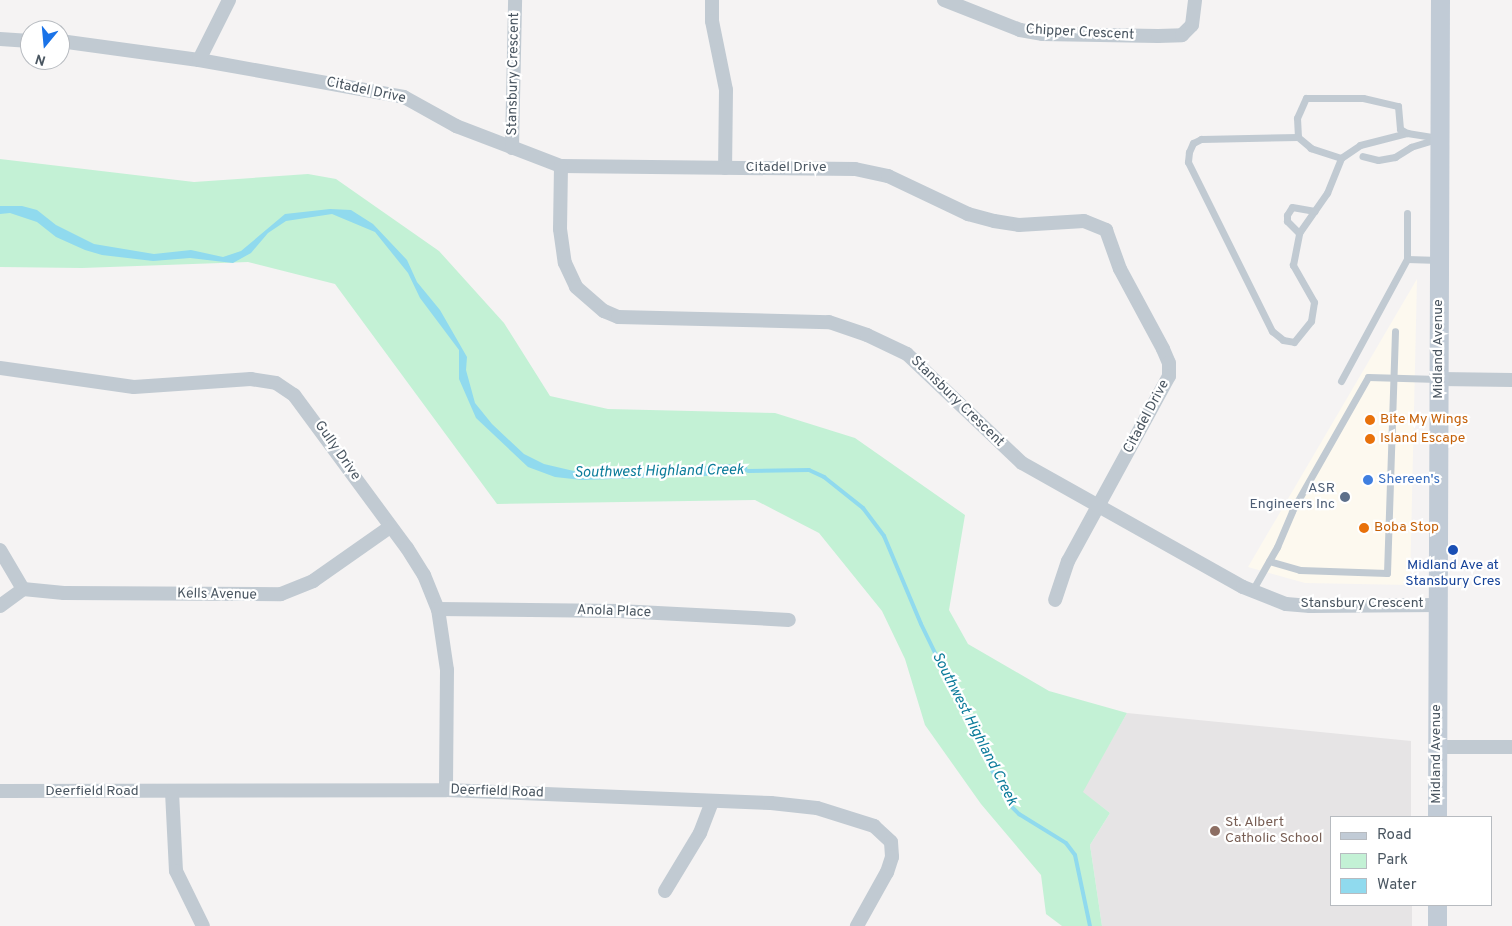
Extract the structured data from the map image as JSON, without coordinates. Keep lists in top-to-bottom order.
{
  "streets": {
    "main road": ["Midland Avenue"],
    "street": [
      "Chipper Crescent",
      "Stansbury Crescent",
      "Citadel Drive",
      "Gully Drive",
      "Kells Avenue",
      "Anola Place",
      "Deerfield Road"
    ]
  },
  "crossings": [
    ["Stansbury Crescent", "Citadel Drive"],
    ["Stansbury Crescent", "Midland Avenue"],
    ["Gully Drive", "Kells Avenue"],
    ["Gully Drive", "Anola Place"],
    ["Gully Drive", "Deerfield Road"]
  ],
  "water": ["Southwest Highland Creek"],
  "places": [
    "Bite My Wings",
    "Island Escape",
    "Shereen's",
    "ASR Engineers Inc",
    "Boba Stop",
    "Midland Ave at Stansbury Cres",
    "St. Albert Catholic School"
  ],
  "legend": ["Road", "Park", "Water"],
  "north": "bottom"
}
